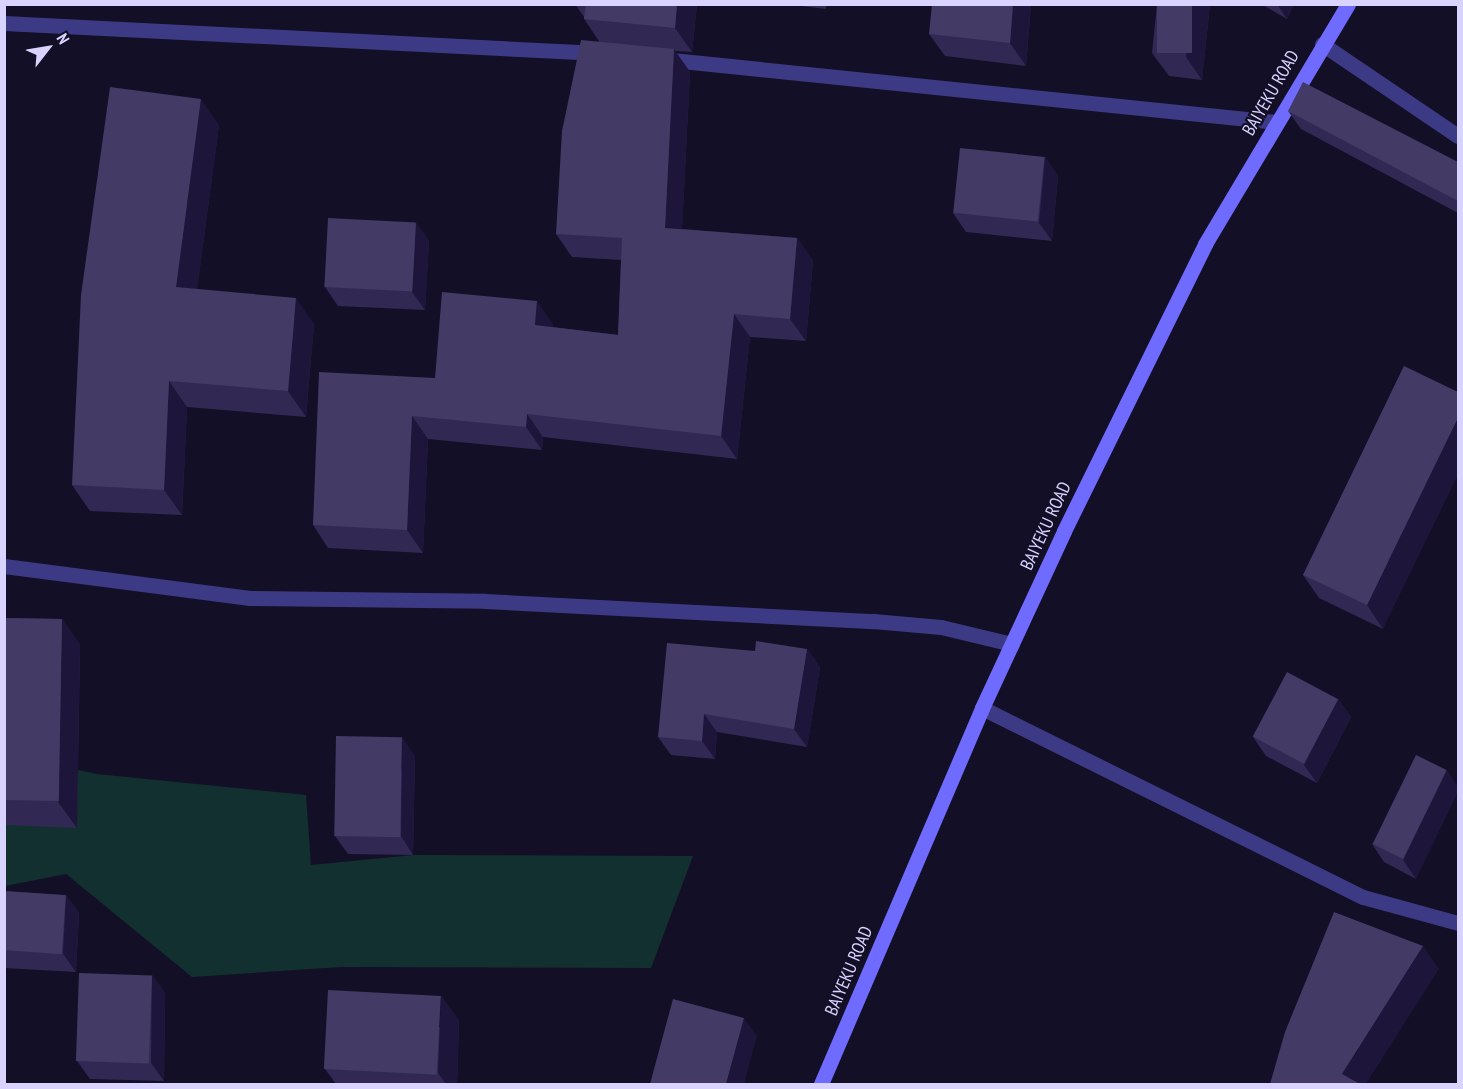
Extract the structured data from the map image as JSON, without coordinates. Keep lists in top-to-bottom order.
{
  "streets": {
    "main road": ["BAIYEKU ROAD"]
  },
  "north": "top right"
}
